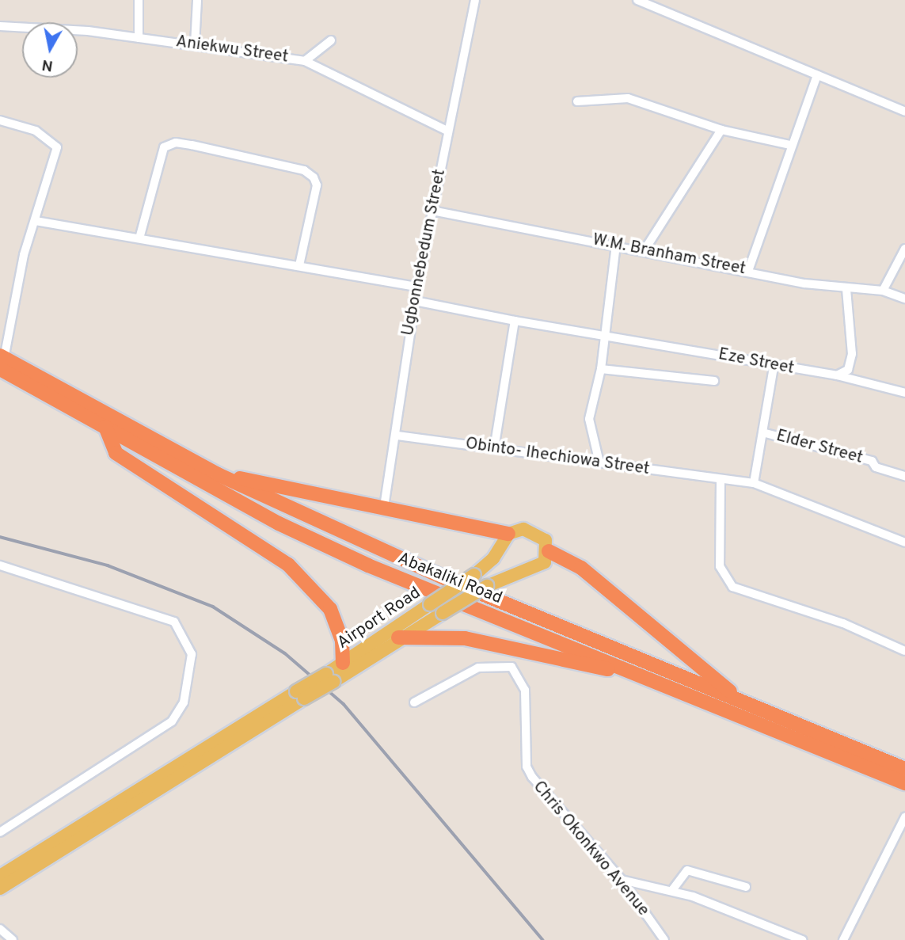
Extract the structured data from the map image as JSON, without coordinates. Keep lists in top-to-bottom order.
{
  "streets": {
    "highway": ["Abakaliki Road"],
    "main road": ["Airport Road"],
    "street": [
      "Aniekwu Street",
      "Ugbonnebedum Street",
      "W.M. Branham Street",
      "Eze Street",
      "Elder Street",
      "Obinto- Ihechiowa Street",
      "Chris Okonkwo Avenue"
    ]
  },
  "crossings": [
    ["Aniekwu Street", "Ugbonnebedum Street"],
    ["Ugbonnebedum Street", "W.M. Branham Street"],
    ["Ugbonnebedum Street", "Eze Street"],
    ["Ugbonnebedum Street", "Obinto- Ihechiowa Street"]
  ],
  "north": "bottom"
}
